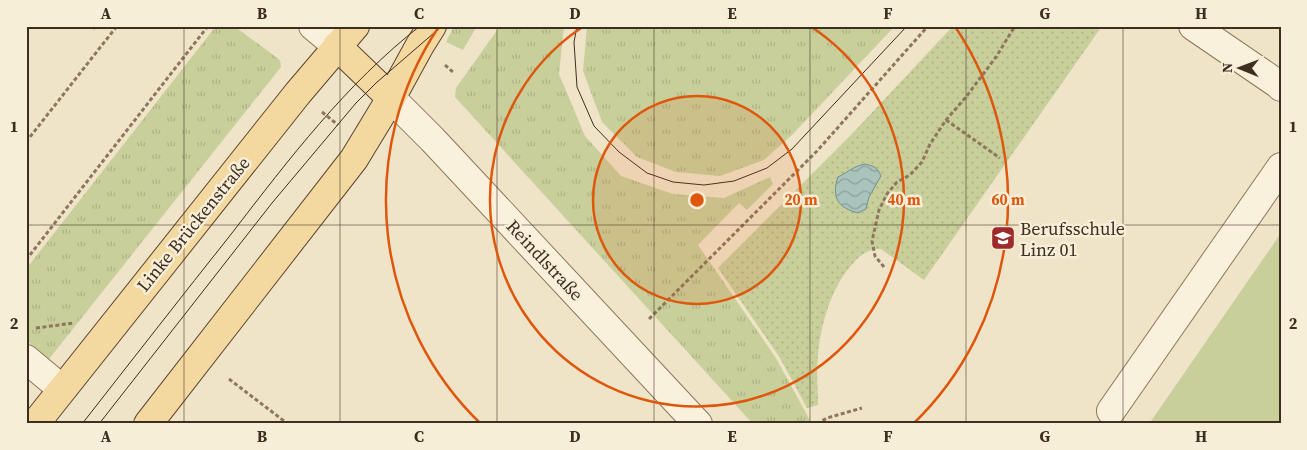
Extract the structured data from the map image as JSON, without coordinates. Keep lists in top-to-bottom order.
{
  "streets": {
    "main road": ["Linke Brückenstraße"],
    "street": ["Reindlstraße"]
  },
  "places": {
    "school or university": ["Berufsschule Linz 01"]
  },
  "north": "left",
  "grid": {
    "columns": [
      "A",
      "B",
      "C",
      "D",
      "E",
      "F",
      "G",
      "H"
    ],
    "rows": ["1", "2"]
  },
  "rings": ["20 m", "40 m", "60 m"]
}
